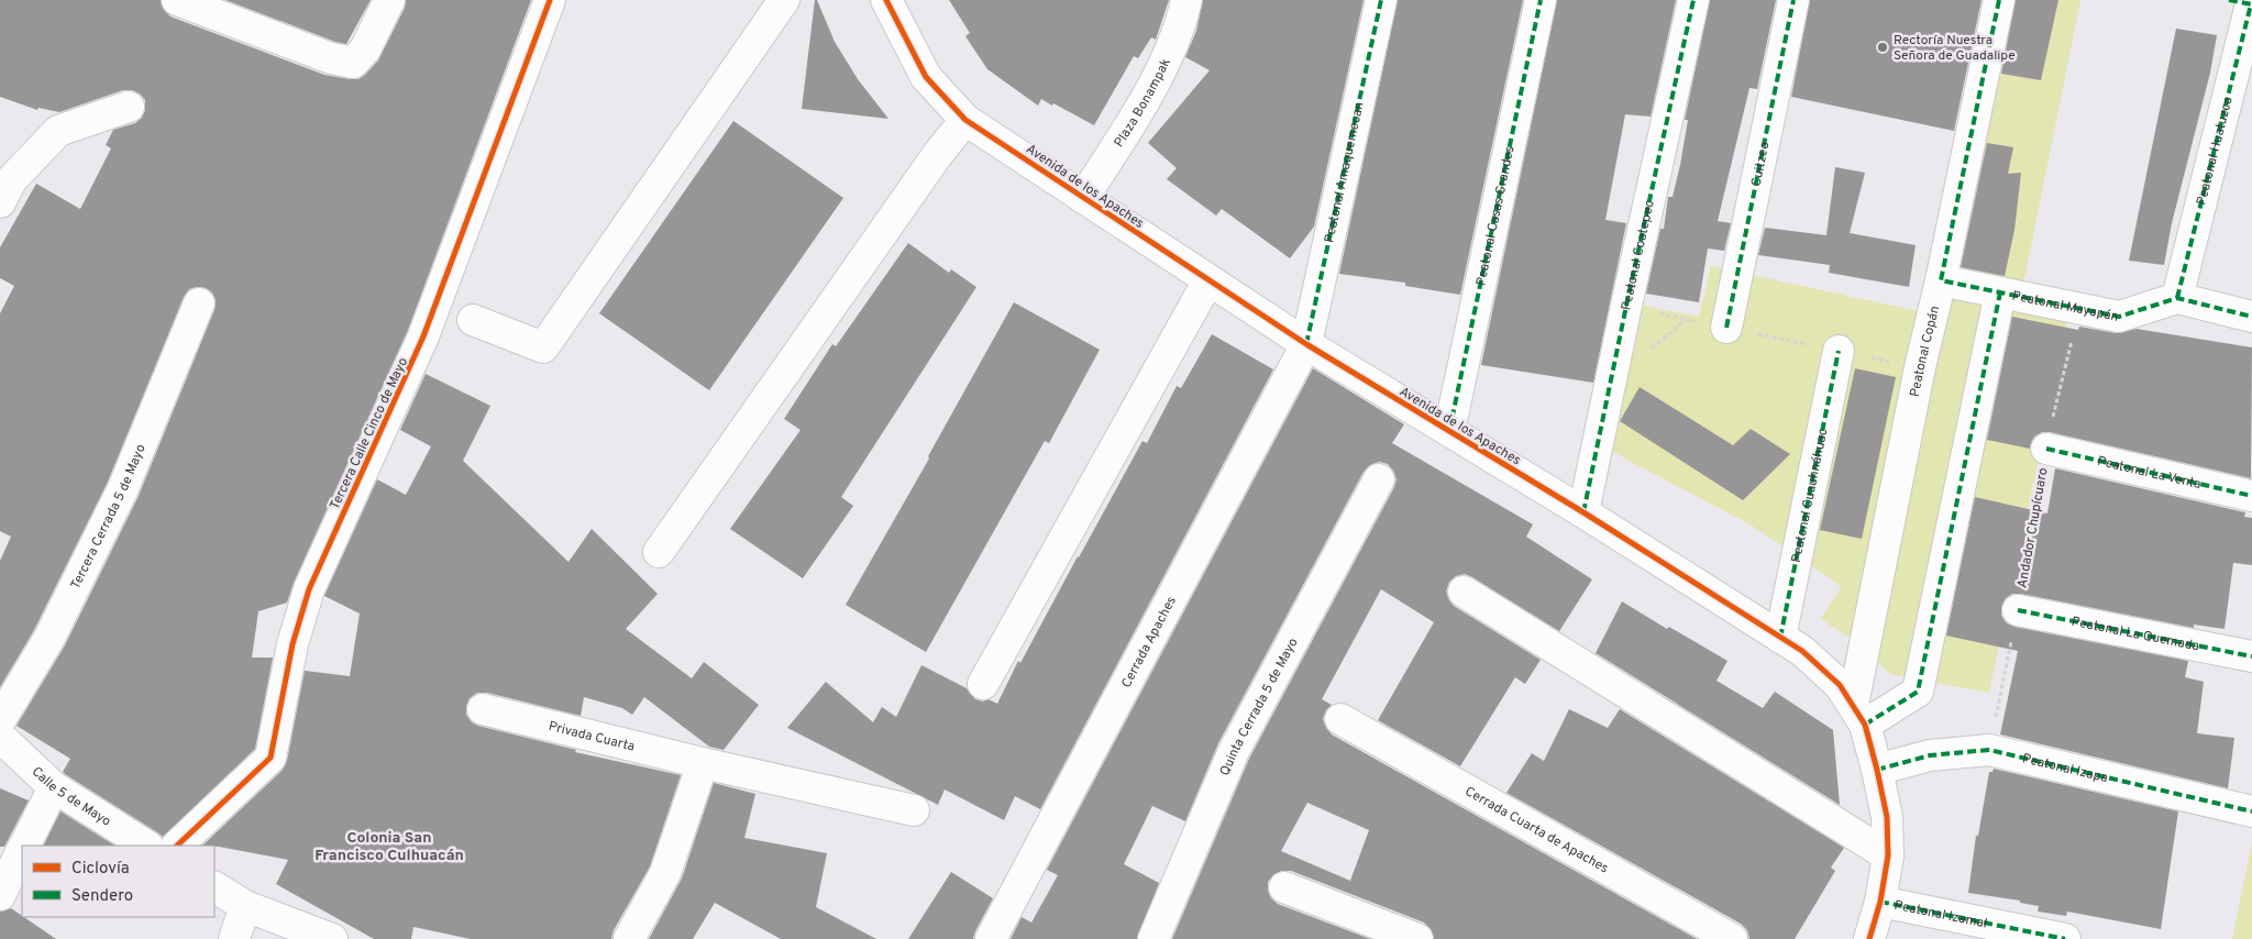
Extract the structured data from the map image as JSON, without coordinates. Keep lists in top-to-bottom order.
{
  "streets": {
    "street": [
      "Plaza Bonampak",
      "Peatonal Huatuzco",
      "Cuitzeo",
      "Peatonal Amaquemecan",
      "Avenida de los Apaches",
      "Peatonal Casas Grandes",
      "Peatonal Coatepec",
      "Peatonal Mayapán",
      "Peatonal Copán",
      "Tercera Calle Cinco de Mayo",
      "Peatonal La Venta",
      "Peatonal Cuauhnáhuac",
      "Tercera Cerrada 5 de Mayo",
      "Peatonal La Quemada",
      "Cerrada Apaches",
      "Quinta Cerrada 5 de Mayo",
      "Privada Cuarta",
      "Peatonal Izapa",
      "Calle 5 de Mayo",
      "Cerrada Cuarta de Apaches",
      "Peatonal Izamal"
    ],
    "path": ["Andador Chupícuaro"]
  },
  "crossings": [
    ["Plaza Bonampak", "Avenida de los Apaches"],
    ["Peatonal Huatuzco", "Peatonal Mayapán"],
    ["Peatonal Amaquemecan", "Avenida de los Apaches"],
    ["Peatonal Amaquemecan", "Cerrada Apaches"],
    ["Avenida de los Apaches", "Peatonal Casas Grandes"],
    ["Avenida de los Apaches", "Peatonal Coatepec"],
    ["Avenida de los Apaches", "Peatonal Copán"],
    ["Avenida de los Apaches", "Peatonal Cuauhnáhuac"],
    ["Avenida de los Apaches", "Cerrada Apaches"],
    ["Avenida de los Apaches", "Peatonal Izapa"],
    ["Avenida de los Apaches", "Peatonal Izamal"],
    ["Peatonal Mayapán", "Peatonal Copán"],
    ["Peatonal Mayapán", "Andador Chupícuaro"],
    ["Peatonal La Venta", "Andador Chupícuaro"],
    ["Andador Chupícuaro", "Peatonal La Quemada"],
    ["Andador Chupícuaro", "Peatonal Izapa"]
  ],
  "districts": ["Colonia San Francisco Culhuacán"],
  "places": ["Rectoría Nuestra Señora de Guadalipe"],
  "legend": ["Ciclovía", "Sendero"]
}
